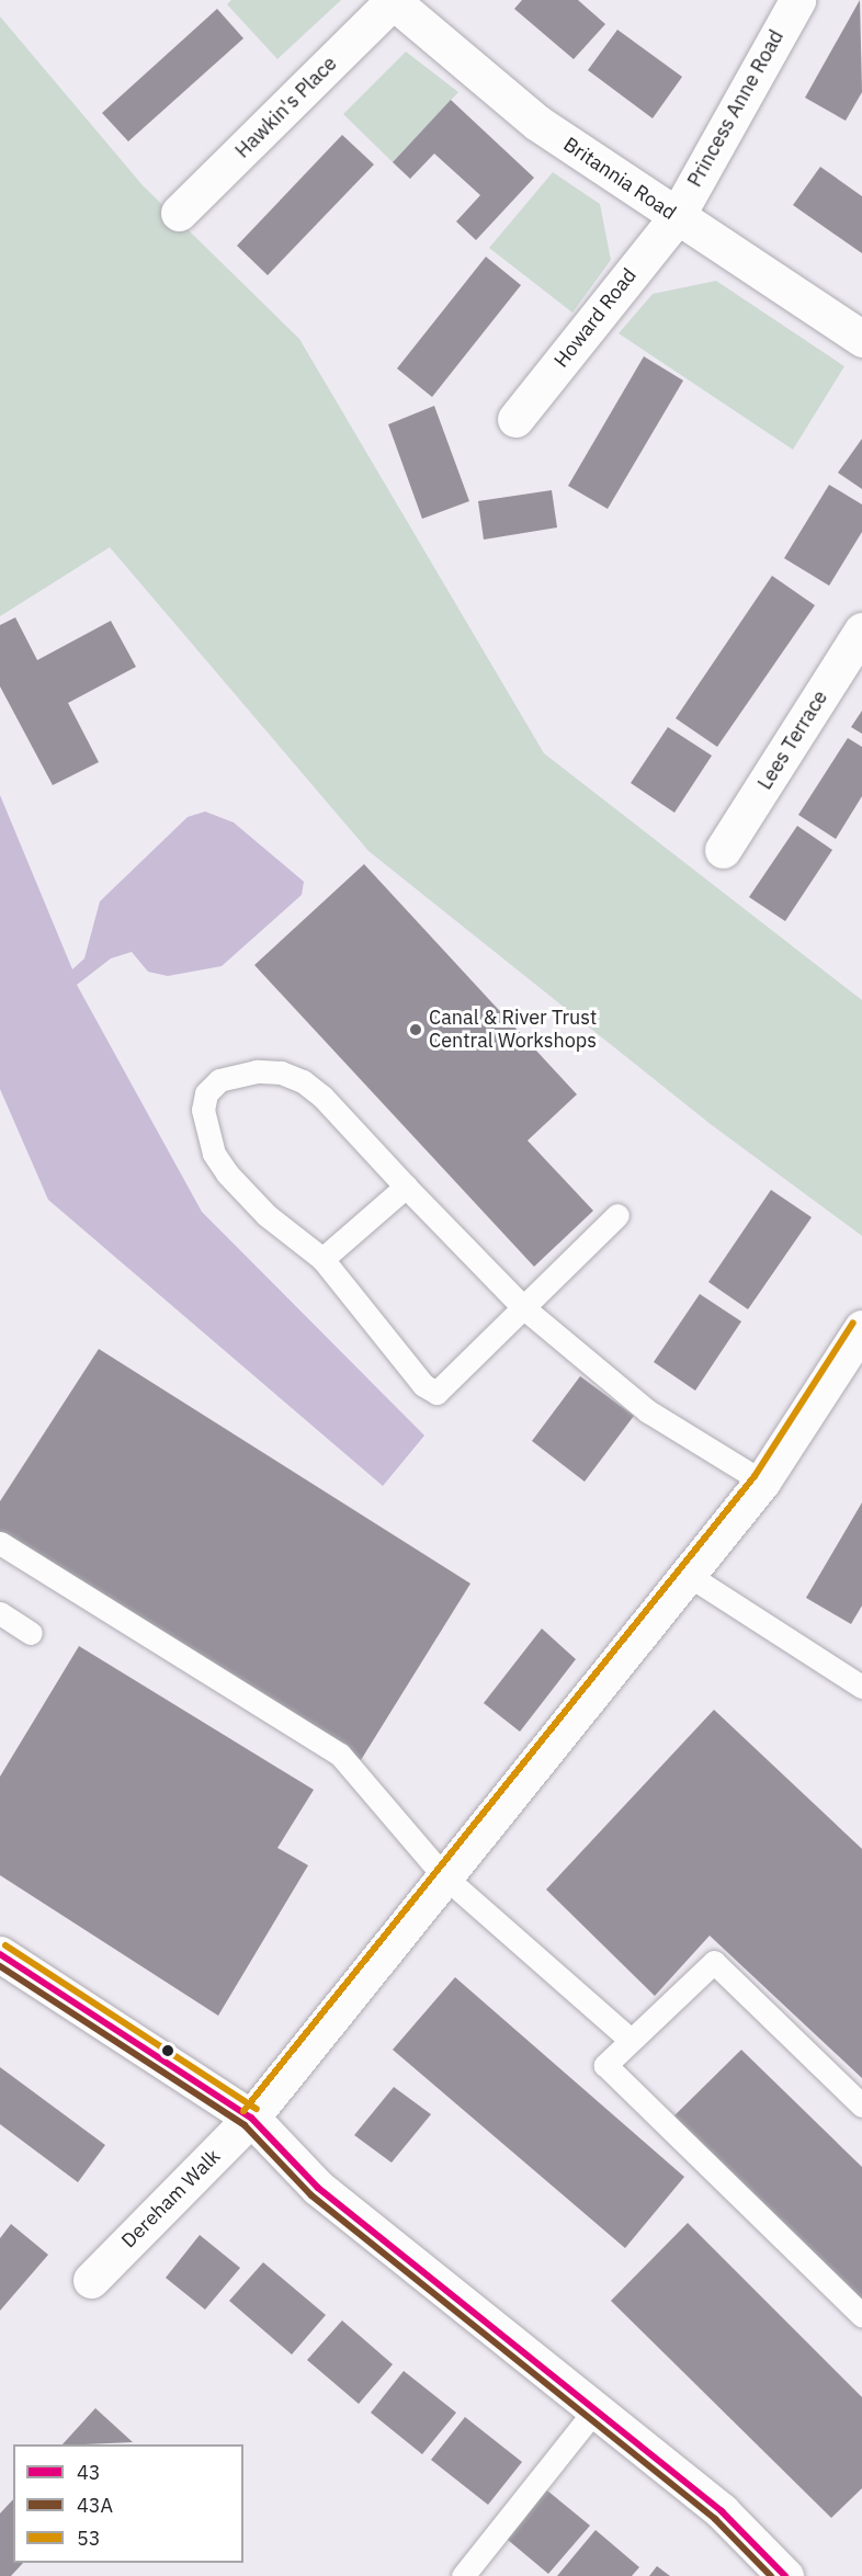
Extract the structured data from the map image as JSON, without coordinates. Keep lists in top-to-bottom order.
{
  "streets": {
    "street": [
      "Hawkin's Place",
      "Princess Anne Road",
      "Britannia Road",
      "Howard Road",
      "Lees Terrace",
      "Dereham Walk"
    ]
  },
  "crossings": [
    ["Hawkin's Place", "Britannia Road"],
    ["Princess Anne Road", "Britannia Road"],
    ["Princess Anne Road", "Howard Road"],
    ["Britannia Road", "Howard Road"]
  ],
  "places": ["Canal & River Trust Central Workshops"],
  "lines": ["transit line 53", "transit line 43", "transit line 43A"],
  "legend": ["43", "43A", "53"]
}
